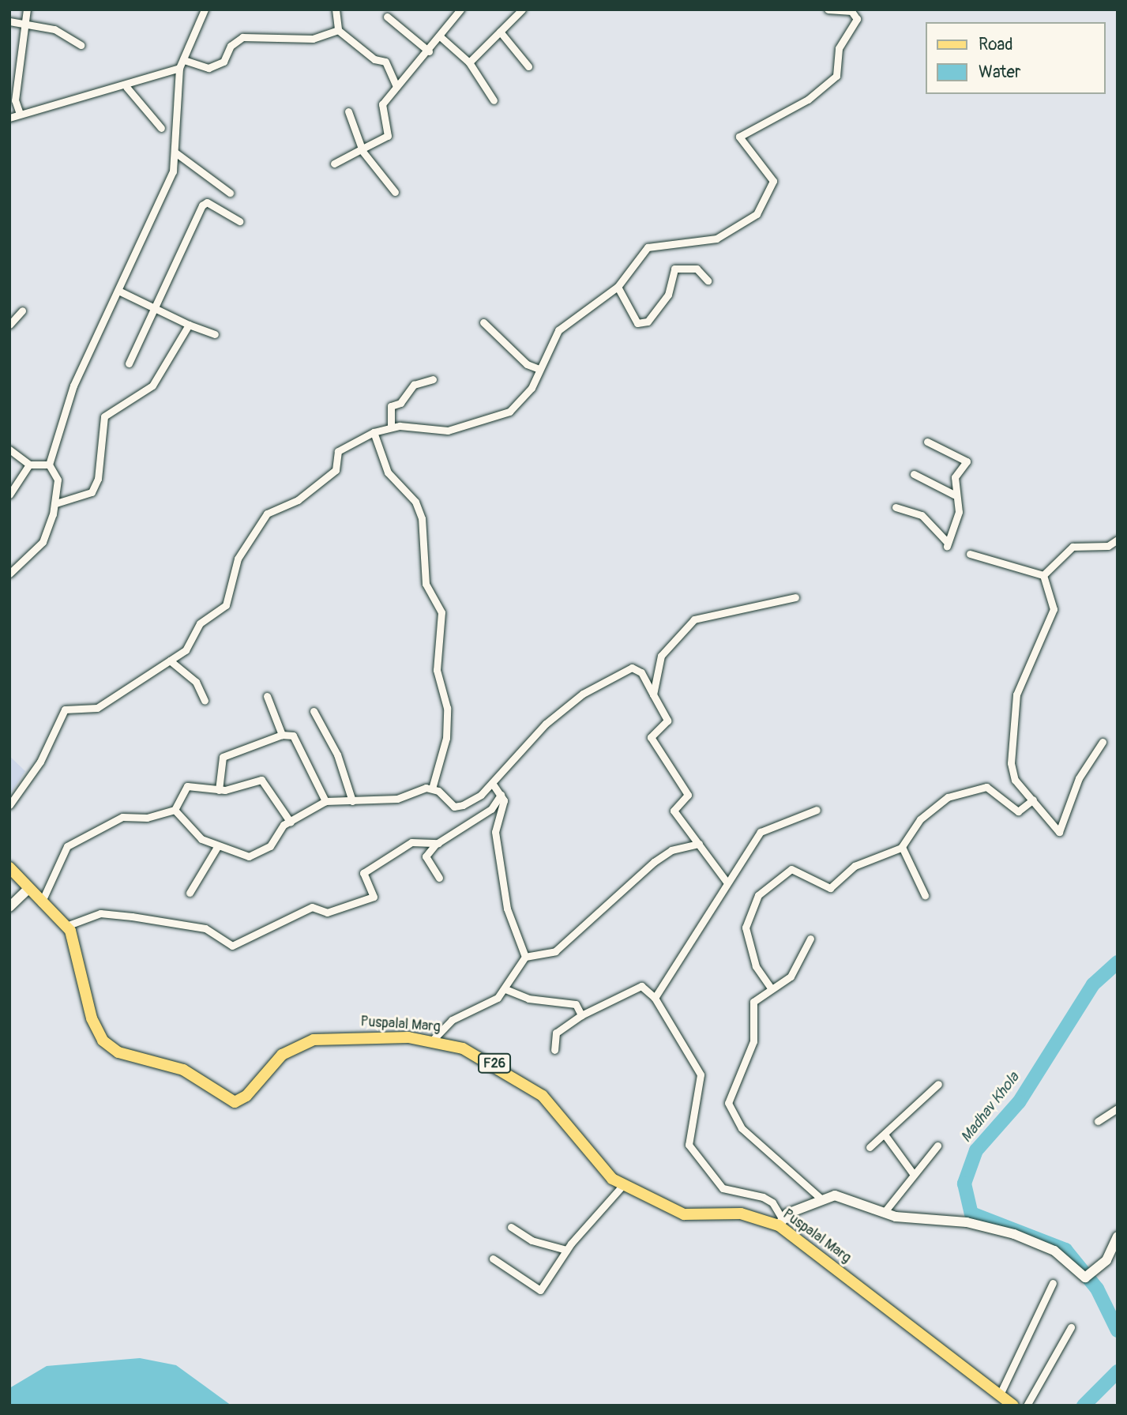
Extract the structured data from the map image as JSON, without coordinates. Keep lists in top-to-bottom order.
{
  "streets": {
    "main road": ["Puspalal Marg", "F26"]
  },
  "water": ["Madhav Khola"],
  "legend": ["Road", "Water"]
}
